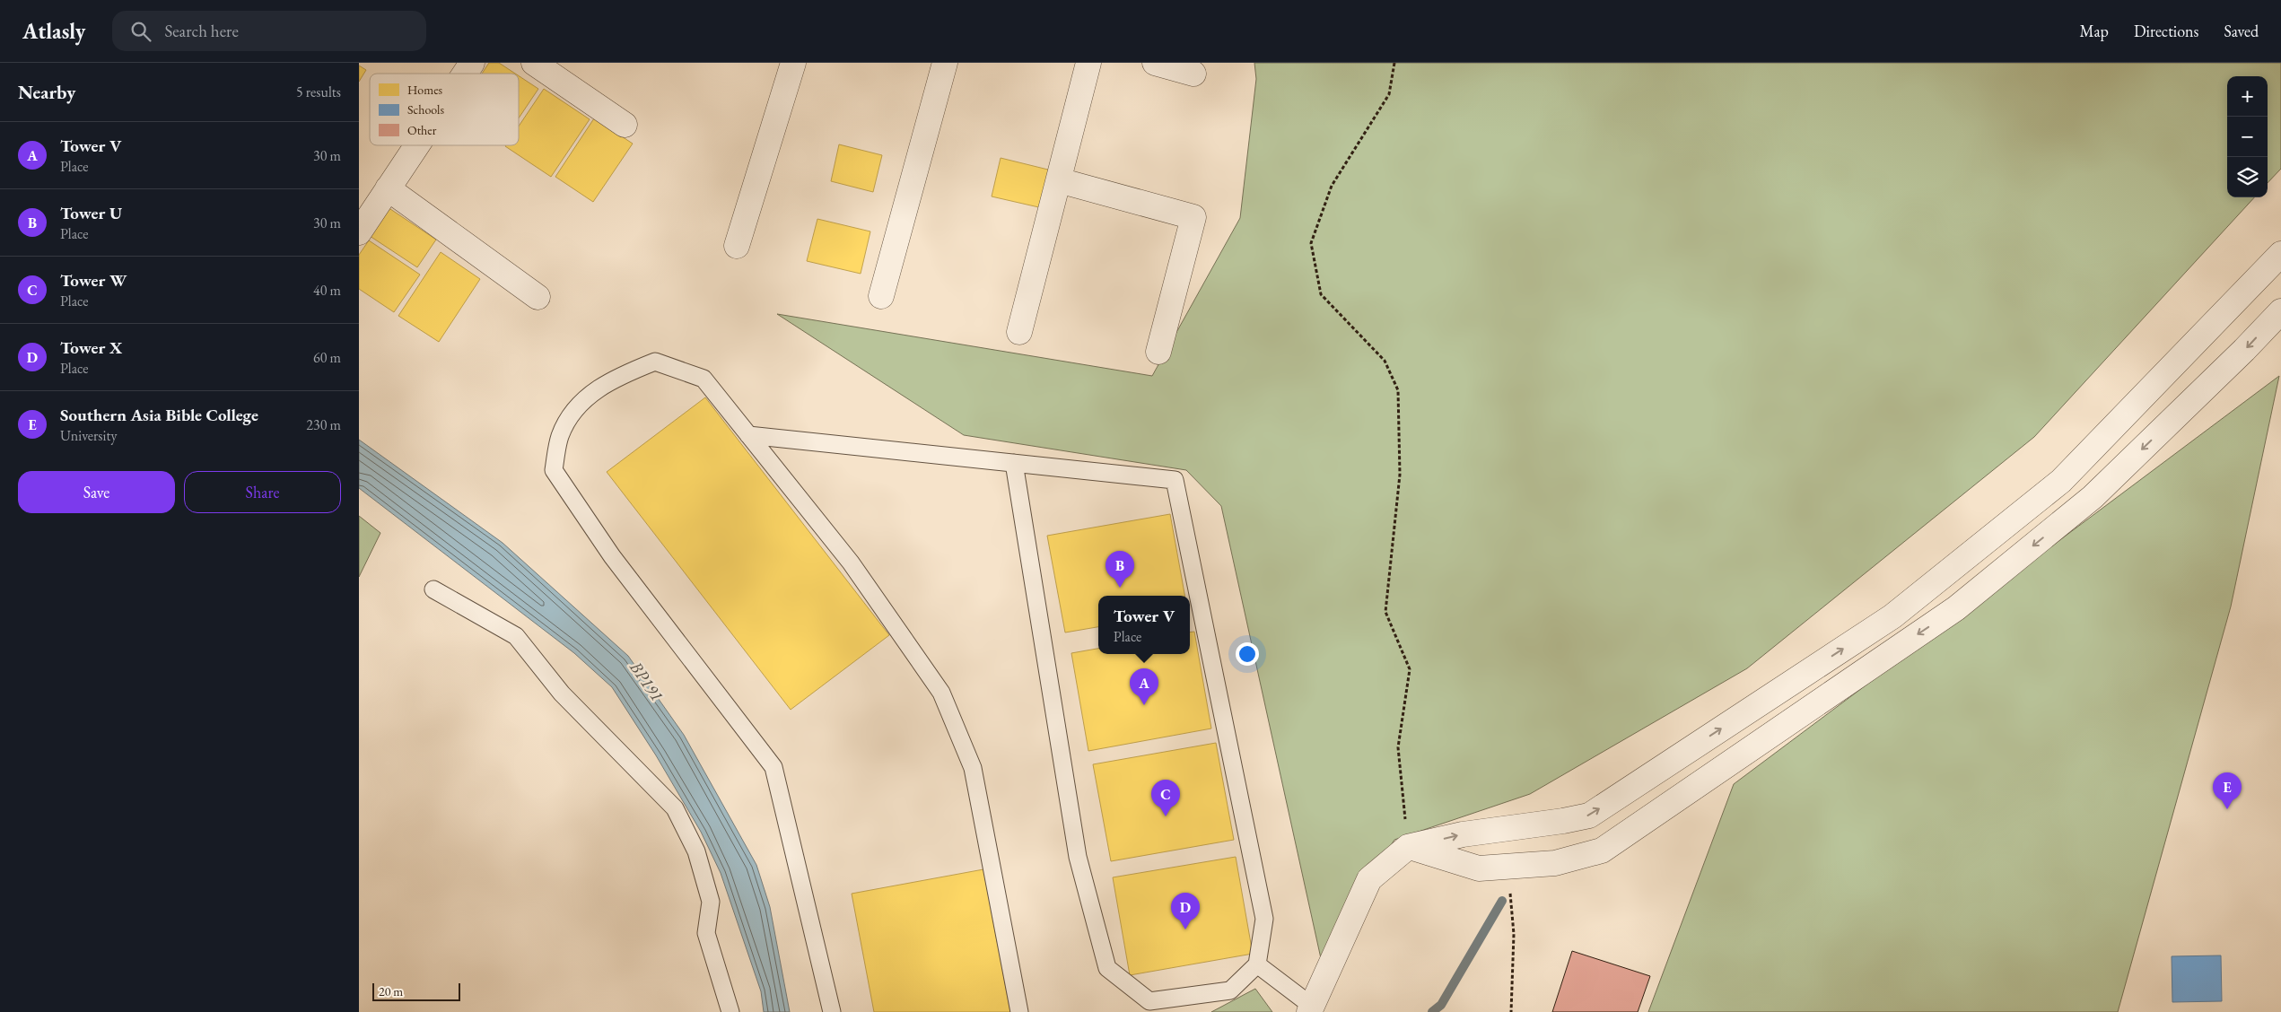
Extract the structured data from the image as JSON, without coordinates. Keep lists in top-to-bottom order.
{
  "water": ["BP191"],
  "legend": ["Homes", "Schools", "Other"],
  "scale_bar": "20 m",
  "page": {
    "header": "Atlasly",
    "search": "Search here",
    "nav": ["Map", "Directions", "Saved"],
    "heading": ["Nearby", "5 results"],
    "map_buttons": ["+", "−"],
    "list": [
      {
        "mark": "A",
        "name": "Tower V",
        "note": "Place",
        "value": "30 m"
      },
      {
        "mark": "B",
        "name": "Tower U",
        "note": "Place",
        "value": "30 m"
      },
      {
        "mark": "C",
        "name": "Tower W",
        "note": "Place",
        "value": "40 m"
      },
      {
        "mark": "D",
        "name": "Tower X",
        "note": "Place",
        "value": "60 m"
      },
      {
        "mark": "E",
        "name": "Southern Asia Bible College",
        "note": "University",
        "value": "230 m"
      }
    ],
    "buttons": ["Save", "Share"],
    "pins": [
      "B",
      "A",
      "E",
      "C",
      "D"
    ],
    "popup": ["Tower V", "Place"],
    "scale": "20 m"
  }
}
